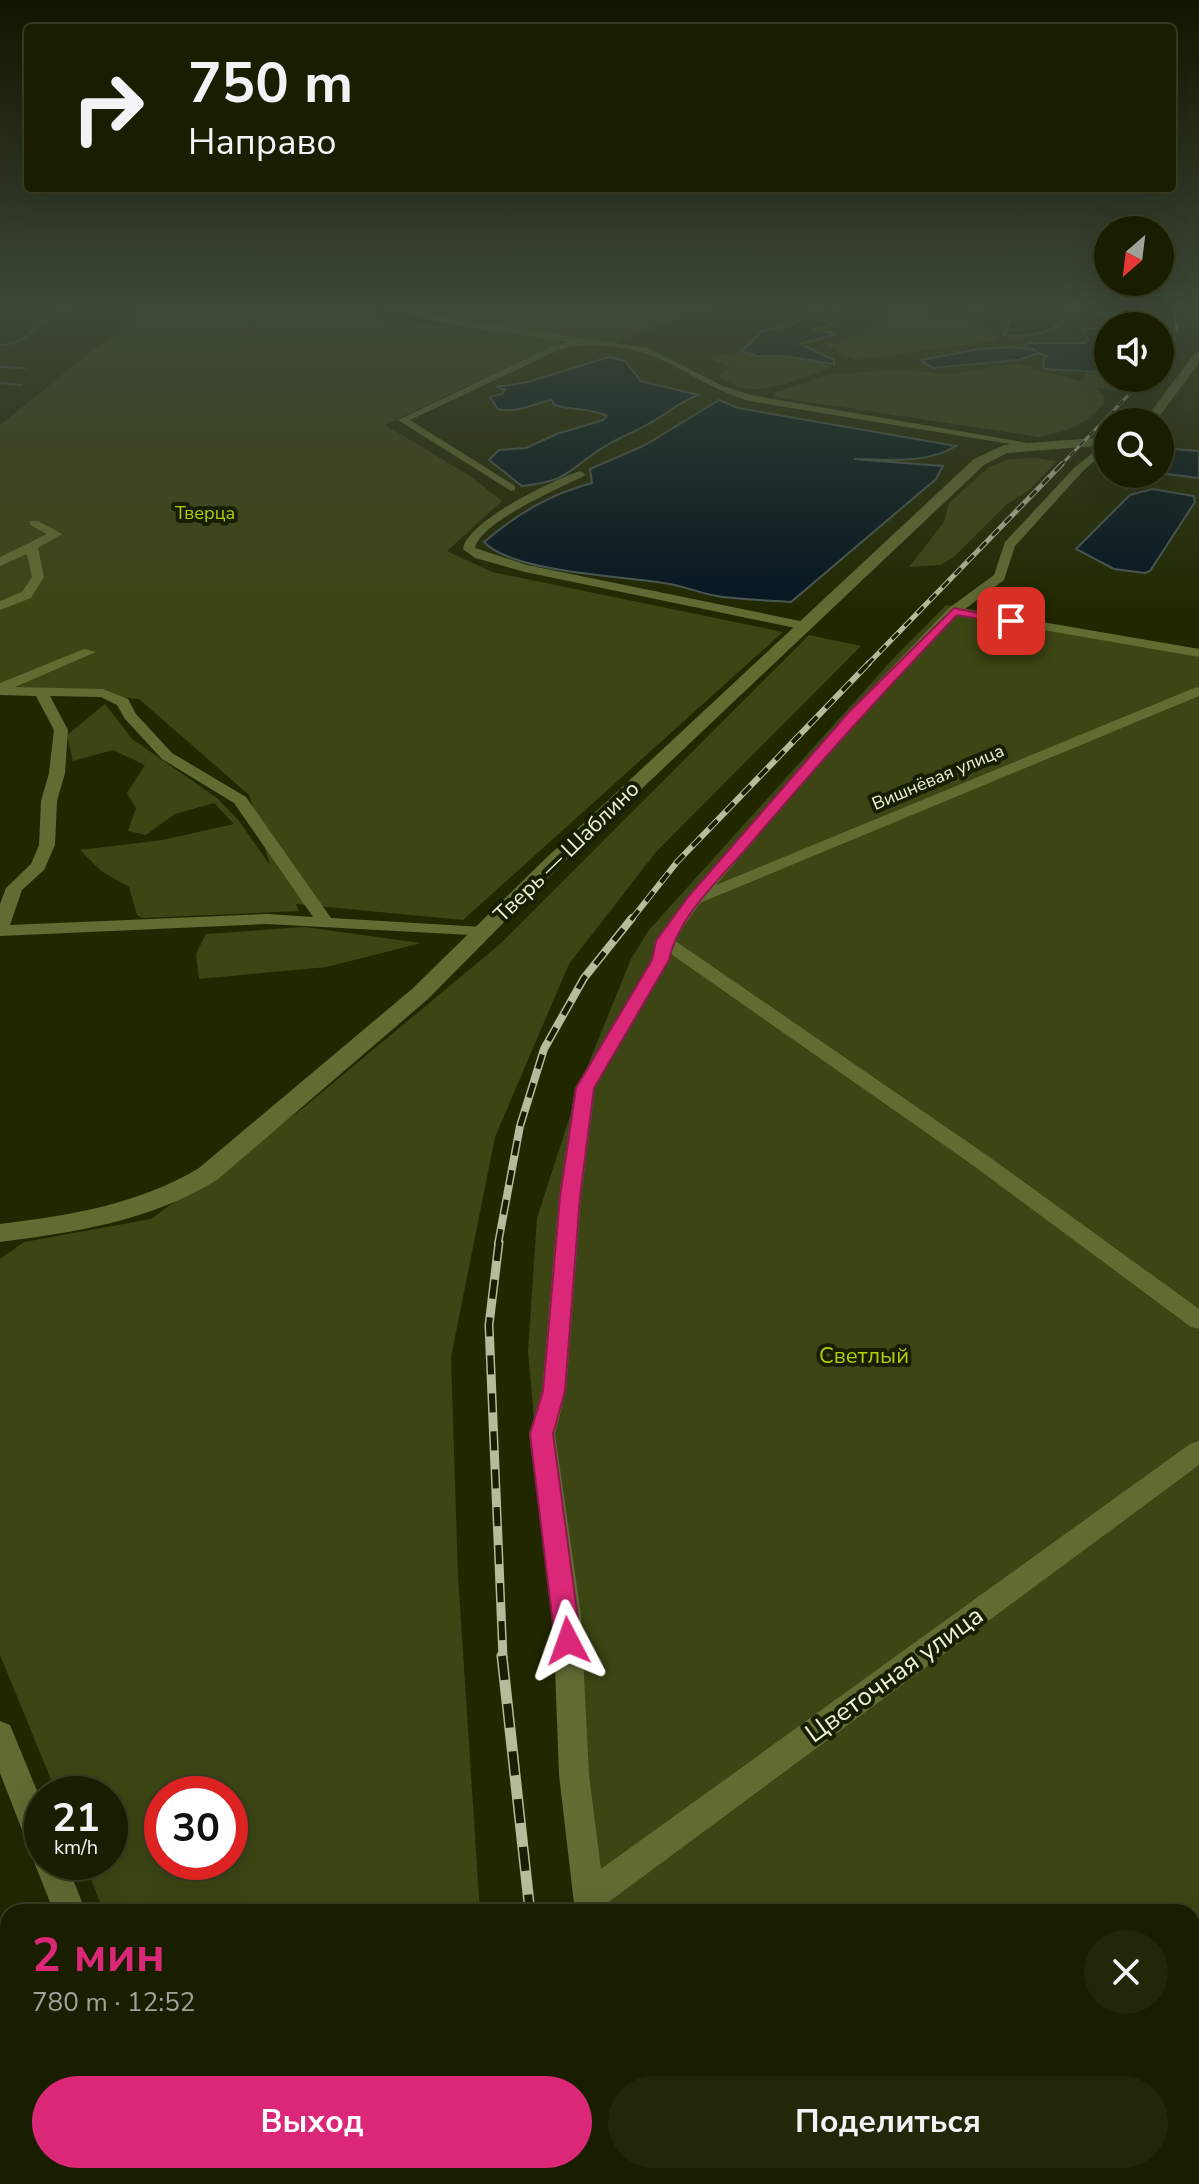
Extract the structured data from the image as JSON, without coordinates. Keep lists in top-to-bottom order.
{
  "streets": {
    "street": ["Вишнёвая улица", "Тверь — Шаблино", "Цветочная улица"]
  },
  "parks": ["Тверца", "Светлый"],
  "north": "bottom left",
  "page": {
    "turn": ["750 m", "Направо"],
    "speed": "21 km/h",
    "limit": "30",
    "heading": ["2 мин", "780 m · 12:52"],
    "buttons": ["Выход", "Поделиться"]
  }
}
